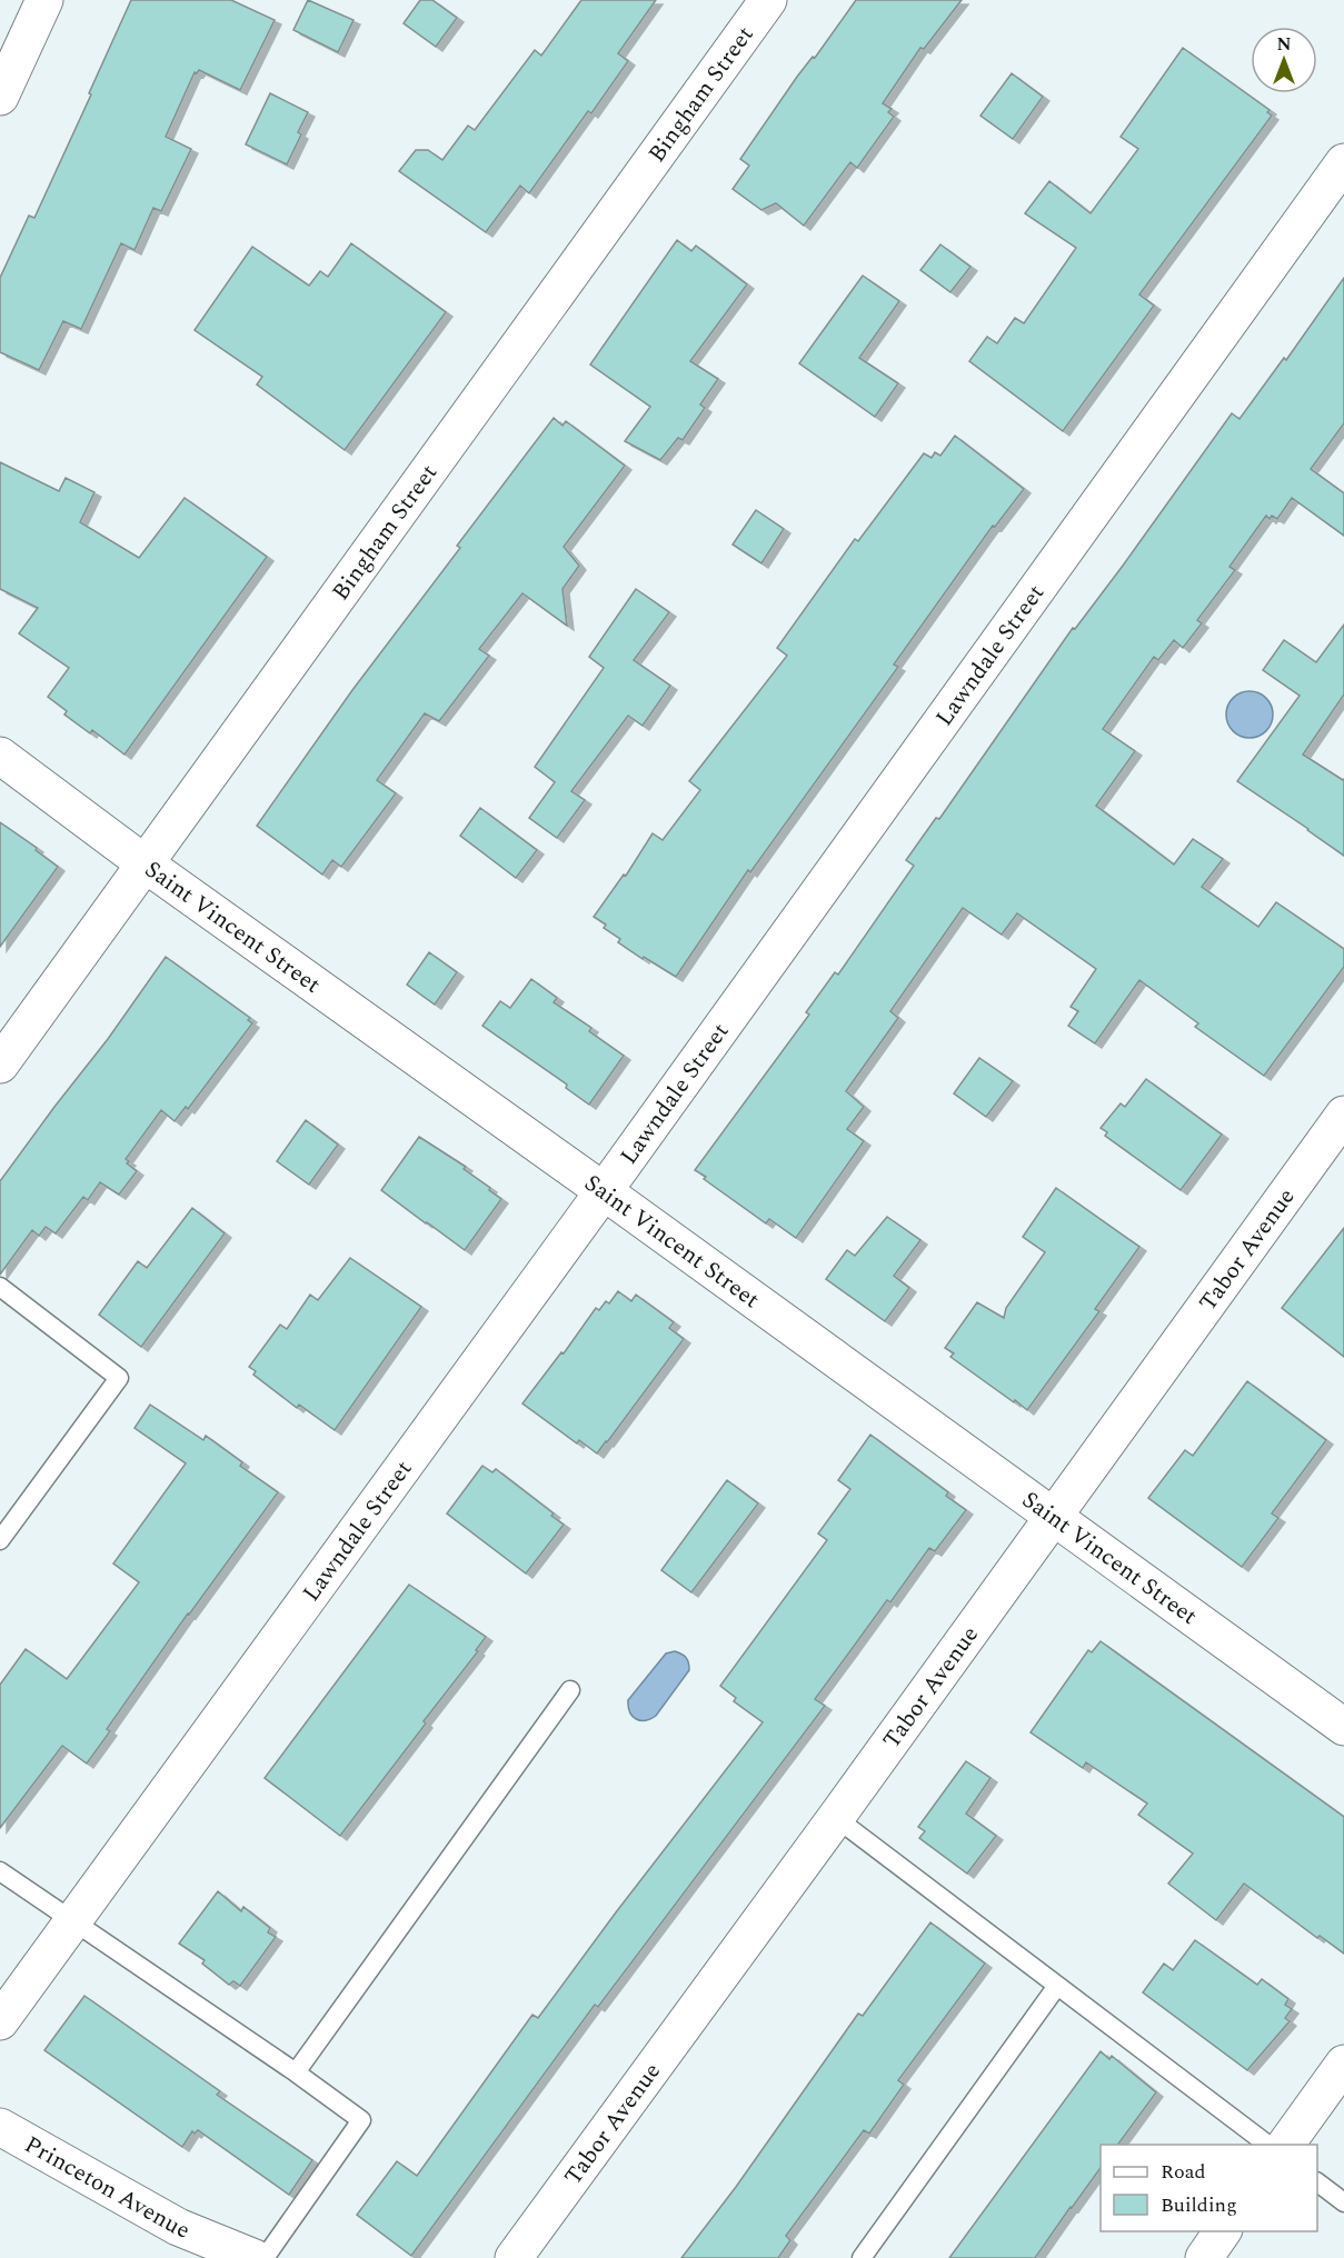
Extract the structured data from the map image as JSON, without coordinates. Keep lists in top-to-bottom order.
{
  "streets": {
    "street": [
      "Bingham Street",
      "Lawndale Street",
      "Saint Vincent Street",
      "Tabor Avenue",
      "Princeton Avenue"
    ]
  },
  "crossings": [
    ["Bingham Street", "Saint Vincent Street"],
    ["Lawndale Street", "Saint Vincent Street"],
    ["Saint Vincent Street", "Tabor Avenue"]
  ],
  "legend": ["Road", "Building"],
  "north": "top"
}
